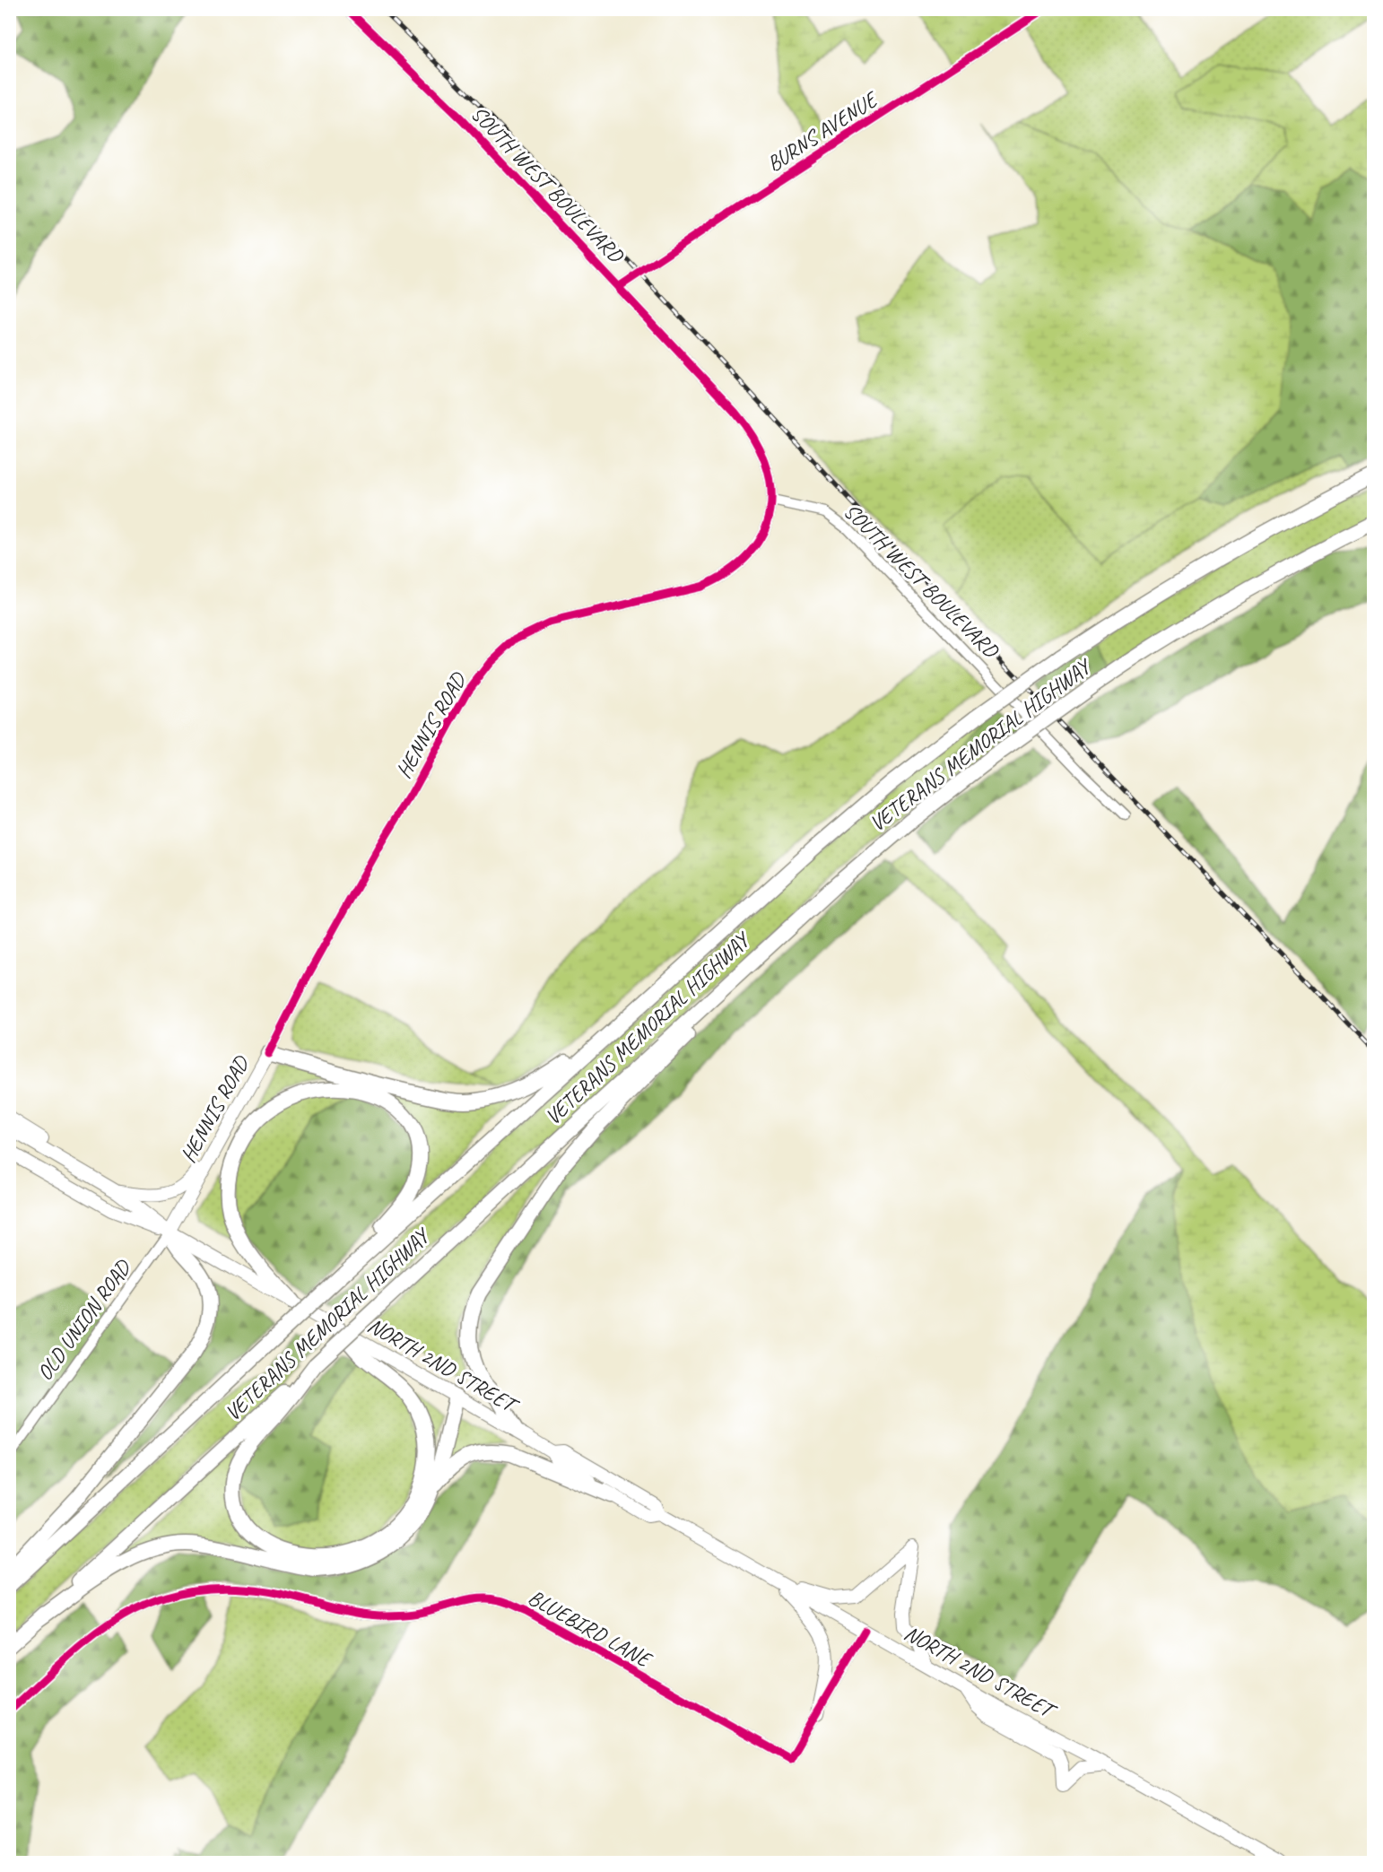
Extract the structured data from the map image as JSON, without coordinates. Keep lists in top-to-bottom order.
{
  "streets": {
    "highway": ["VETERANS MEMORIAL HIGHWAY"],
    "main road": ["HENNIS ROAD", "NORTH 2ND STREET"],
    "street": [
      "BURNS AVENUE",
      "SOUTH WEST BOULEVARD",
      "OLD UNION ROAD",
      "BLUEBIRD LANE"
    ]
  },
  "crossings": [
    ["BURNS AVENUE", "SOUTH WEST BOULEVARD"],
    ["SOUTH WEST BOULEVARD", "HENNIS ROAD"],
    ["HENNIS ROAD", "OLD UNION ROAD"],
    ["HENNIS ROAD", "NORTH 2ND STREET"],
    ["OLD UNION ROAD", "NORTH 2ND STREET"]
  ]
}
